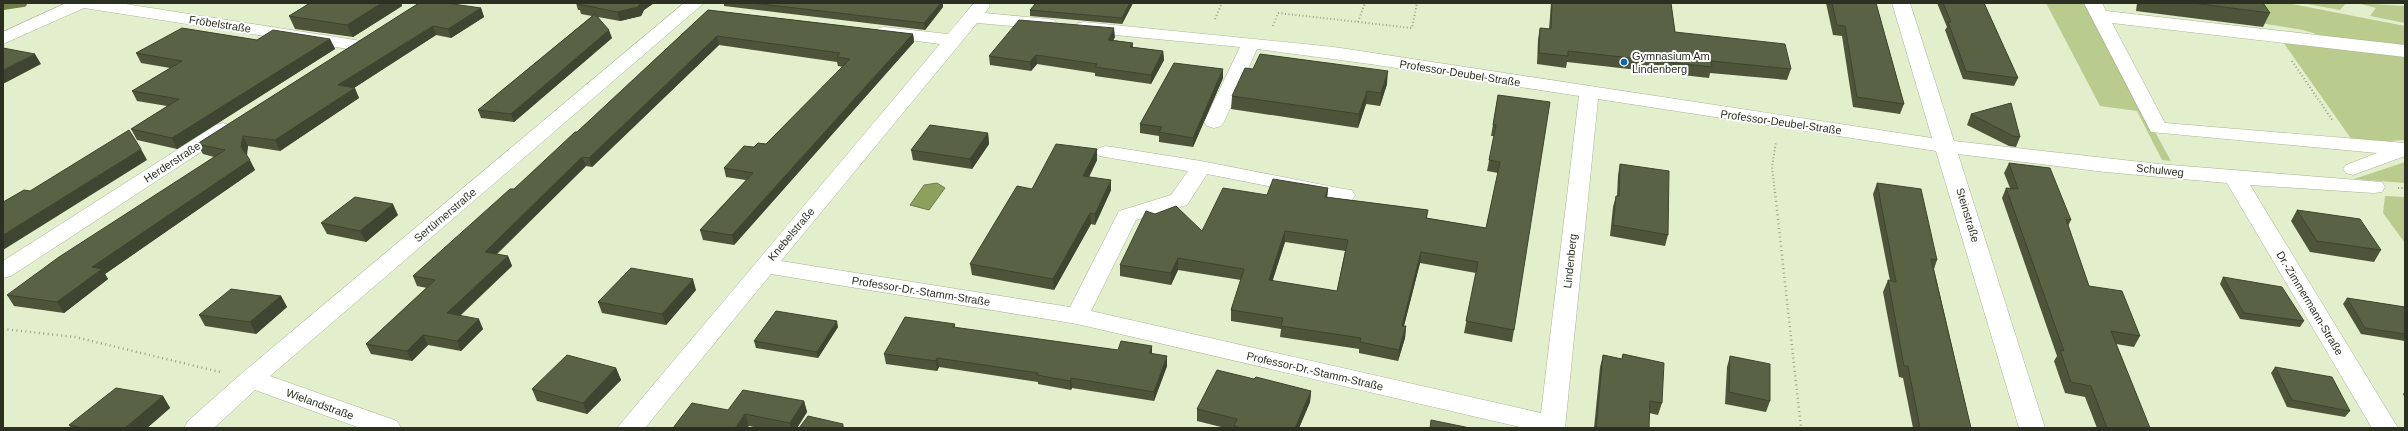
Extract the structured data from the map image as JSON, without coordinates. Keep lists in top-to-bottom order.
{
  "streets": {
    "street": [
      "Fröbelstraße",
      "Professor-Deubel-Straße",
      "Herderstraße",
      "Schulweg",
      "Sertürnerstraße",
      "Steinstraße",
      "Knebelstraße",
      "Lindenberg",
      "Professor-Dr.-Stamm-Straße",
      "Dr.-Zimmermann-Straße",
      "Wielandstraße"
    ]
  },
  "crossings": [
    ["Professor-Deubel-Straße", "Schulweg"],
    ["Professor-Deubel-Straße", "Steinstraße"],
    ["Professor-Deubel-Straße", "Knebelstraße"],
    ["Professor-Deubel-Straße", "Lindenberg"],
    ["Schulweg", "Steinstraße"],
    ["Schulweg", "Dr.-Zimmermann-Straße"],
    ["Sertürnerstraße", "Wielandstraße"],
    ["Knebelstraße", "Professor-Dr.-Stamm-Straße"],
    ["Lindenberg", "Professor-Dr.-Stamm-Straße"]
  ],
  "places": ["Gymnasium Am Lindenberg"]
}
